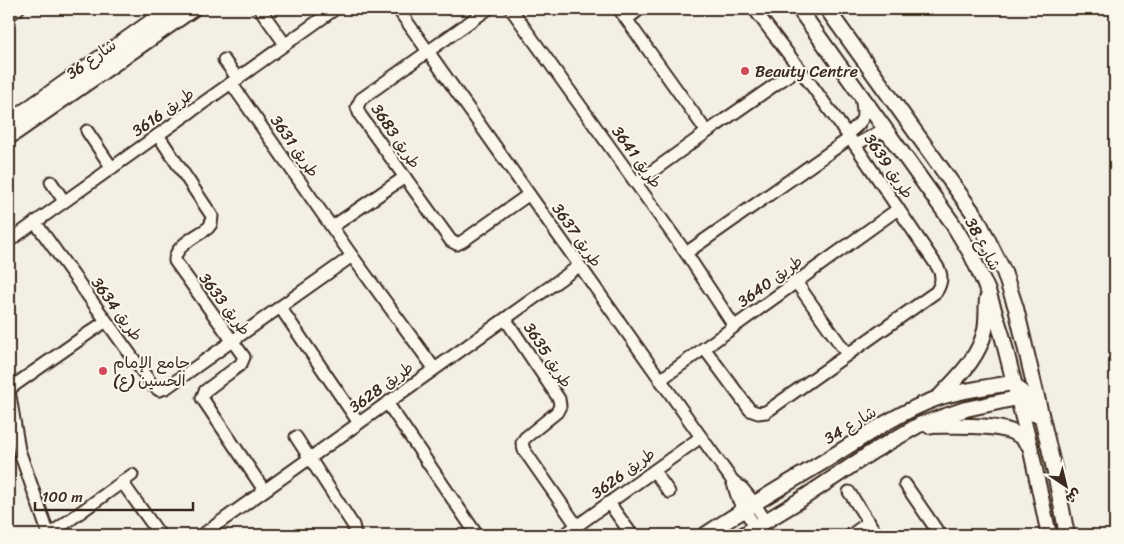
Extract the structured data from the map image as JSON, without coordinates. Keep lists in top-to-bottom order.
{
  "streets": {
    "street": [
      "شارع 36",
      "طريق 3616",
      "طريق 3683",
      "طريق 3631",
      "طريق 3641",
      "طريق 3639",
      "طريق 3637",
      "شارع 38",
      "طريق 3640",
      "طريق 3633",
      "طريق 3634",
      "طريق 3635",
      "طريق 3628",
      "شارع 34",
      "طريق 3626"
    ]
  },
  "crossings": [
    ["طريق 3616", "طريق 3631"],
    ["طريق 3616", "طريق 3633"],
    ["طريق 3616", "طريق 3634"],
    ["طريق 3683", "طريق 3637"],
    ["طريق 3631", "طريق 3634"],
    ["طريق 3631", "طريق 3628"],
    ["طريق 3641", "طريق 3639"],
    ["طريق 3641", "طريق 3640"],
    ["طريق 3639", "طريق 3640"],
    ["طريق 3637", "طريق 3640"],
    ["طريق 3637", "طريق 3628"],
    ["طريق 3637", "شارع 34"],
    ["طريق 3637", "طريق 3626"],
    ["شارع 38", "شارع 34"],
    ["طريق 3633", "طريق 3634"],
    ["طريق 3633", "طريق 3628"],
    ["طريق 3635", "طريق 3628"],
    ["طريق 3635", "طريق 3626"]
  ],
  "places": ["Beauty Centre", "جامع الإمام الحسين (ع)"],
  "scale_bar": "100 m",
  "north": "bottom right"
}
